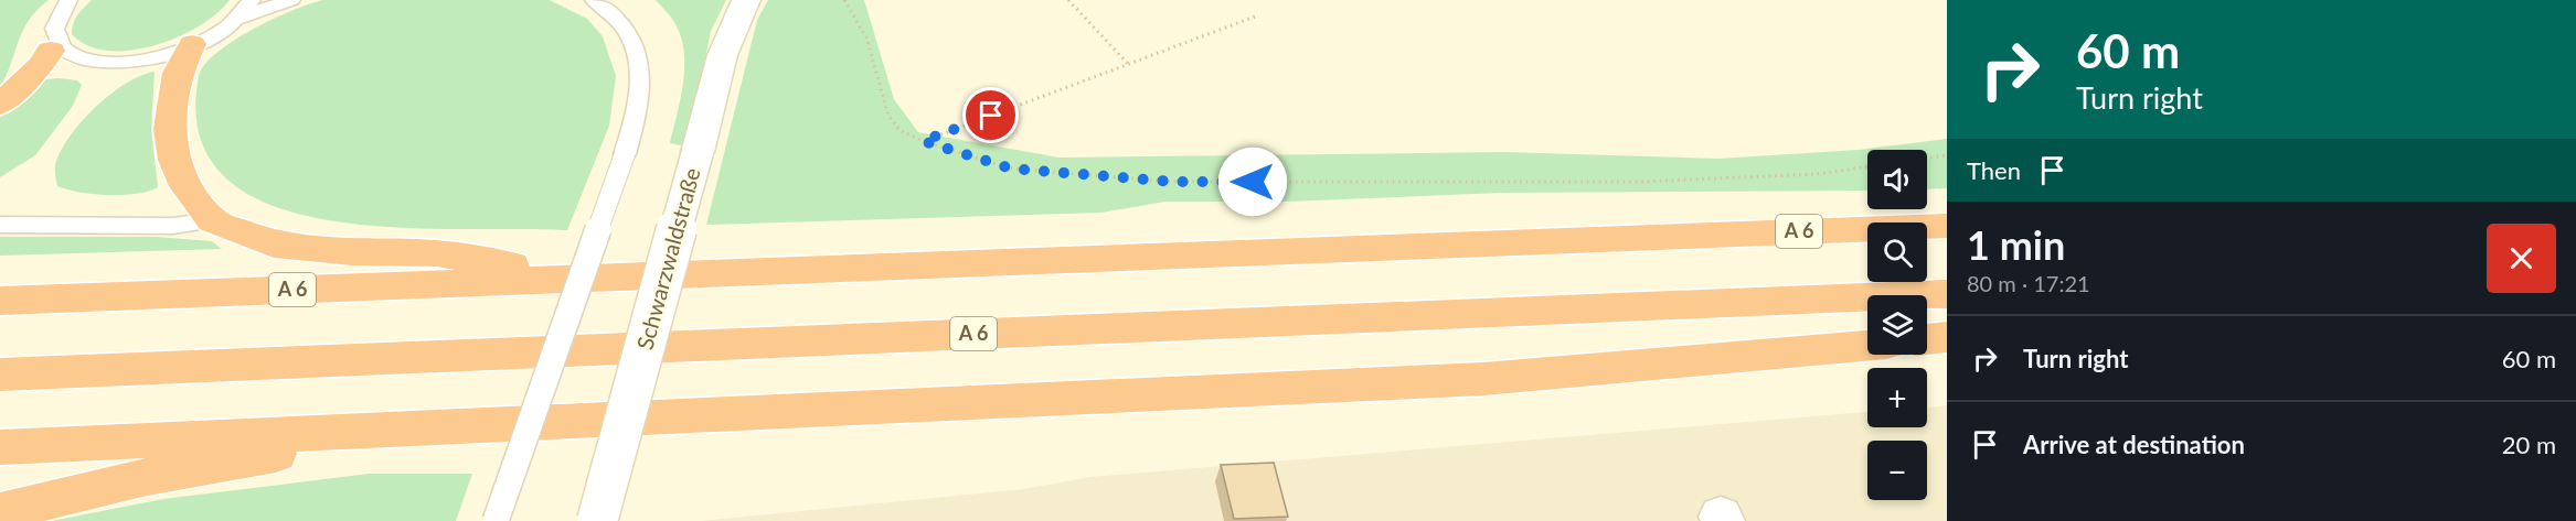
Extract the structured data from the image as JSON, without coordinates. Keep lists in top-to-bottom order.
{
  "streets": {
    "highway": ["A 6"],
    "main road": ["Schwarzwaldstraße"]
  },
  "page": {
    "turn": ["60 m", "Turn right"],
    "then": "Then",
    "map_buttons": ["+", "−"],
    "heading": ["1 min", "80 m · 17:21"],
    "list": [
      {
        "name": "Turn right",
        "value": "60 m"
      },
      {
        "name": "Arrive at destination",
        "value": "20 m"
      }
    ]
  }
}
